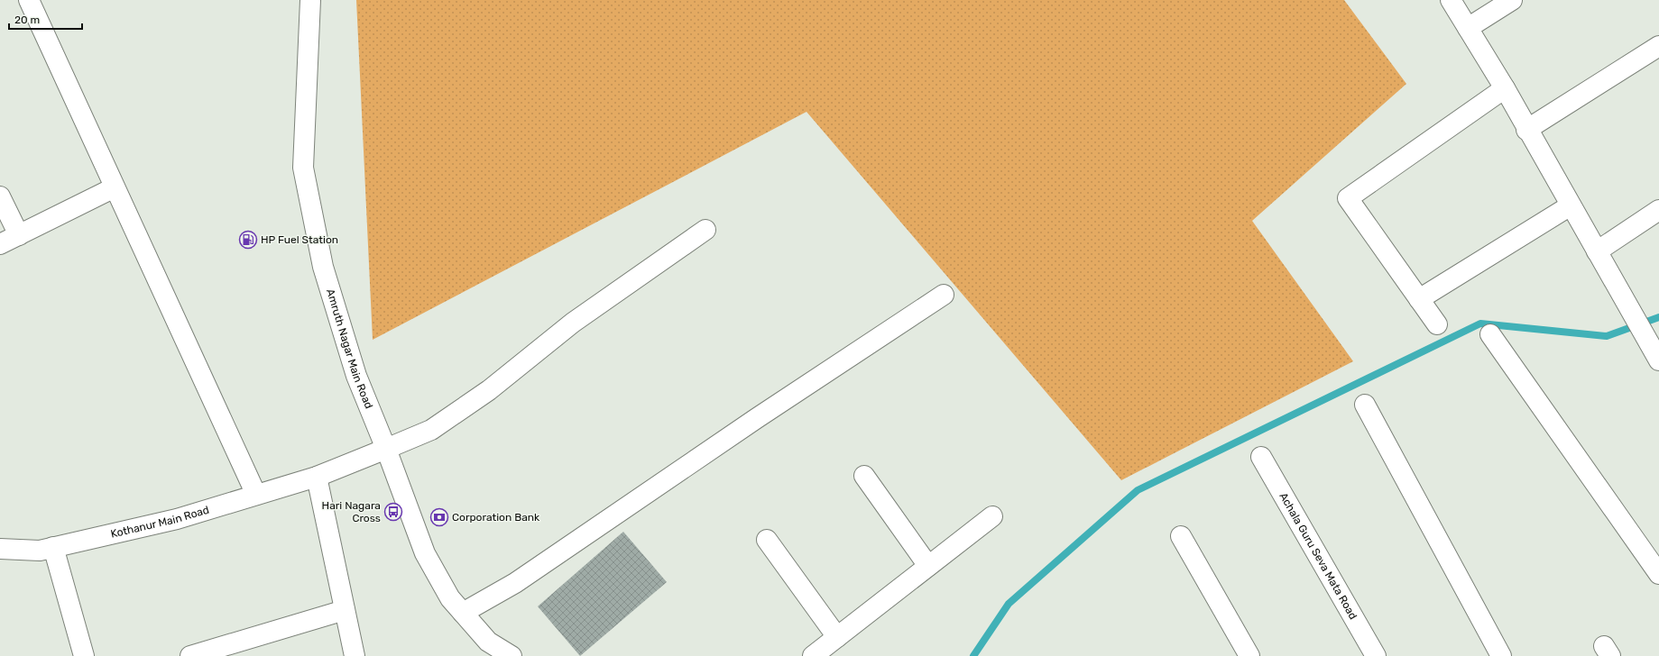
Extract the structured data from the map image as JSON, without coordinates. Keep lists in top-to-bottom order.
{
  "streets": {
    "street": ["Amruth Nagar Main Road", "Kothanur Main Road", "Achala Guru Seva Mata Road"]
  },
  "crossings": [
    ["Amruth Nagar Main Road", "Kothanur Main Road"]
  ],
  "places": {
    "fuel station": ["HP Fuel Station"],
    "bus stop": ["Hari Nagara Cross"],
    "bank": ["Corporation Bank"]
  },
  "scale_bar": "20 m"
}
